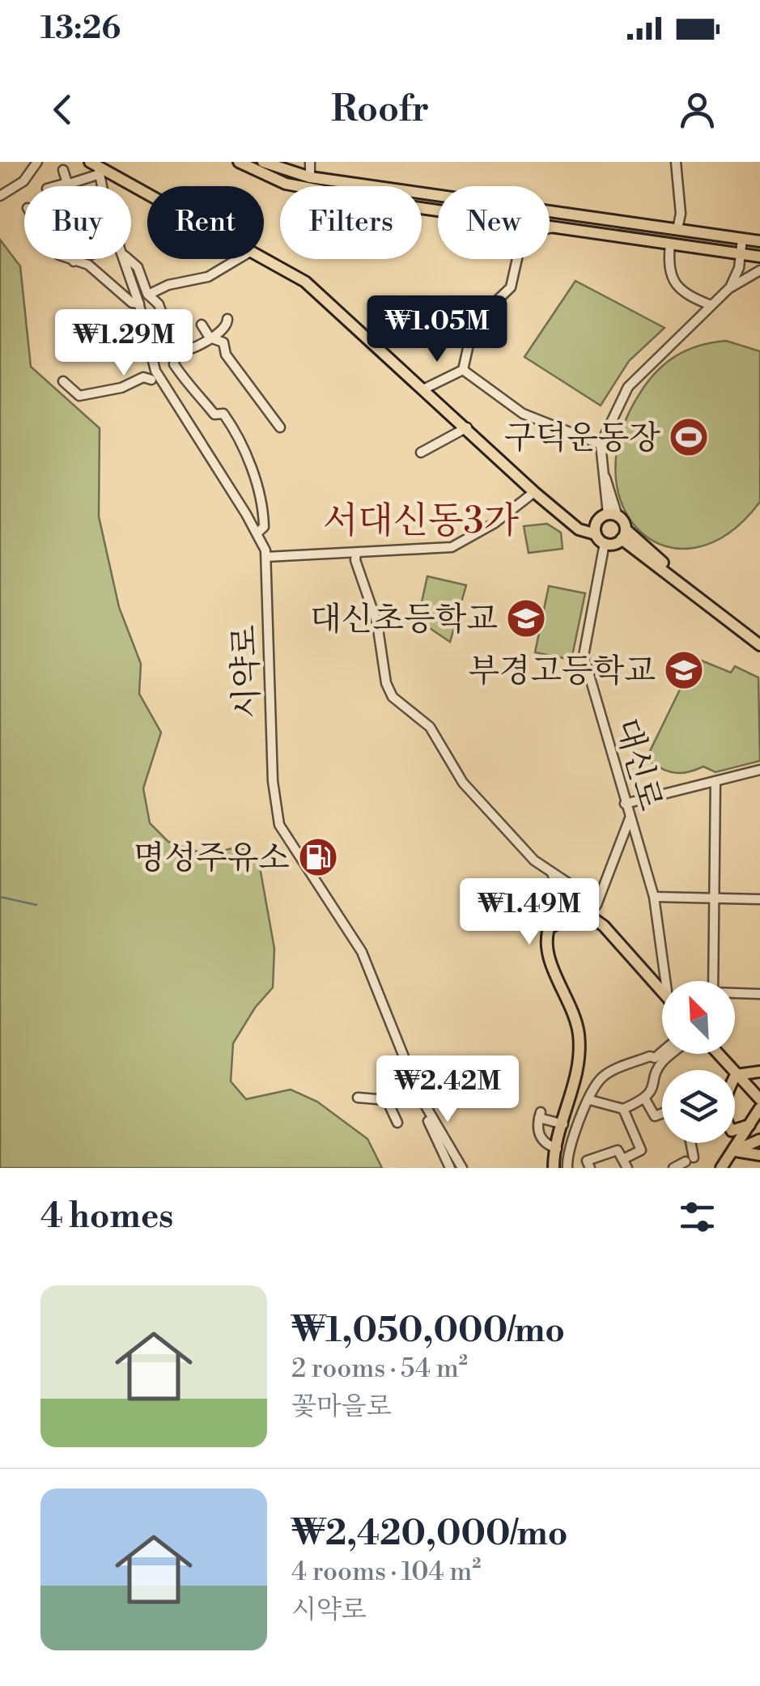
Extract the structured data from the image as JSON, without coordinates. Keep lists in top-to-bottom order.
{
  "streets": {
    "street": ["시약로", "대신로"]
  },
  "districts": ["서대신동3가"],
  "places": {
    "sports": ["구덕운동장"],
    "school or university": ["대신초등학교", "부경고등학교"],
    "fuel station": ["명성주유소"]
  },
  "north": "top left",
  "page": {
    "status": "13:26",
    "header": "Roofr",
    "chip": [
      "Buy",
      "Rent",
      "Filters",
      "New"
    ],
    "price": [
      "₩1.05M",
      "₩1.29M",
      "₩1.49M",
      "₩2.42M"
    ],
    "heading": "4 homes",
    "list": [
      {
        "name": "₩1,050,000/mo",
        "note": "2 rooms · 54 m² · 꽃마을로"
      },
      {
        "name": "₩2,420,000/mo",
        "note": "4 rooms · 104 m² · 시약로"
      }
    ]
  }
}
